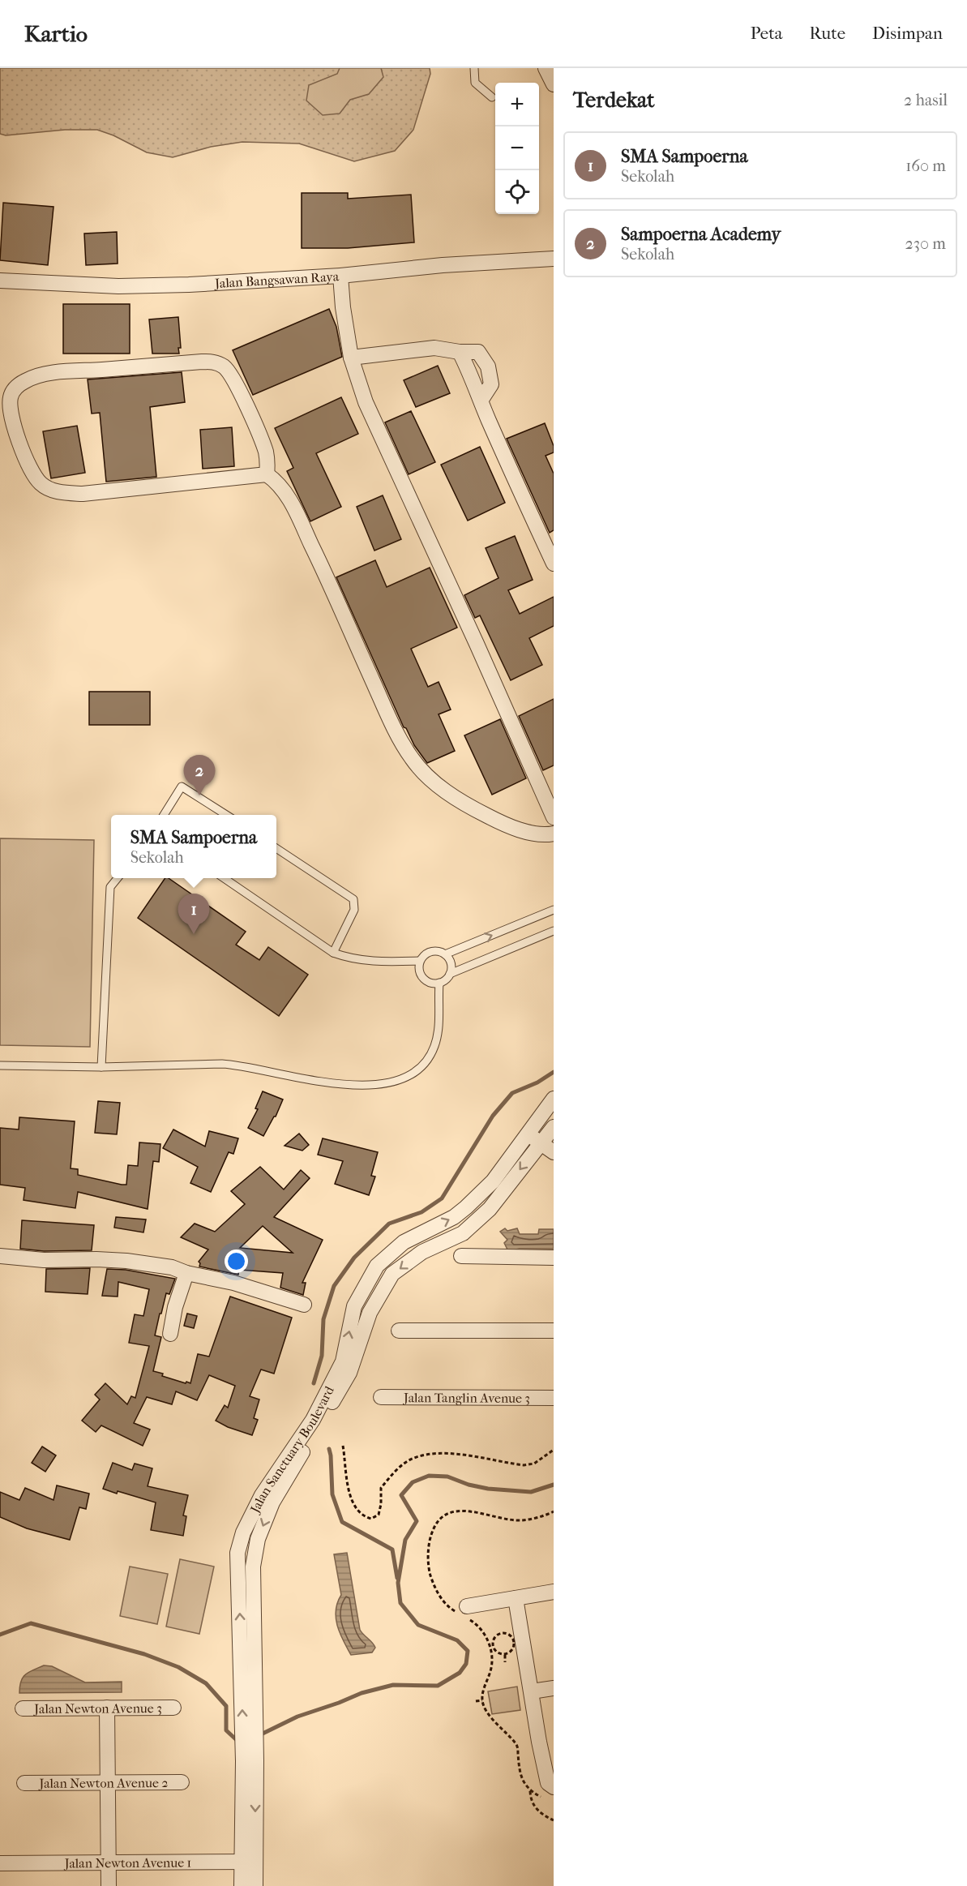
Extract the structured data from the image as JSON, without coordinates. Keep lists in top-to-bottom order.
{
  "streets": {
    "street": [
      "Jalan Bangsawan Raya",
      "Jalan Tanglin Avenue 3",
      "Jalan Sanctuary Boulevard",
      "Jalan Newton Avenue 3",
      "Jalan Newton Avenue 2",
      "Jalan Newton Avenue 1"
    ]
  },
  "crossings": [
    ["Jalan Sanctuary Boulevard", "Jalan Newton Avenue 1"]
  ],
  "page": {
    "header": "Kartio",
    "nav": ["Peta", "Rute", "Disimpan"],
    "heading": ["Terdekat", "2 hasil"],
    "map_buttons": ["+", "−"],
    "list": [
      {
        "mark": "1",
        "name": "SMA Sampoerna",
        "note": "Sekolah",
        "value": "160 m"
      },
      {
        "mark": "2",
        "name": "Sampoerna Academy",
        "note": "Sekolah",
        "value": "230 m"
      }
    ],
    "pins": ["2", "1"],
    "popup": ["SMA Sampoerna", "Sekolah"]
  }
}
